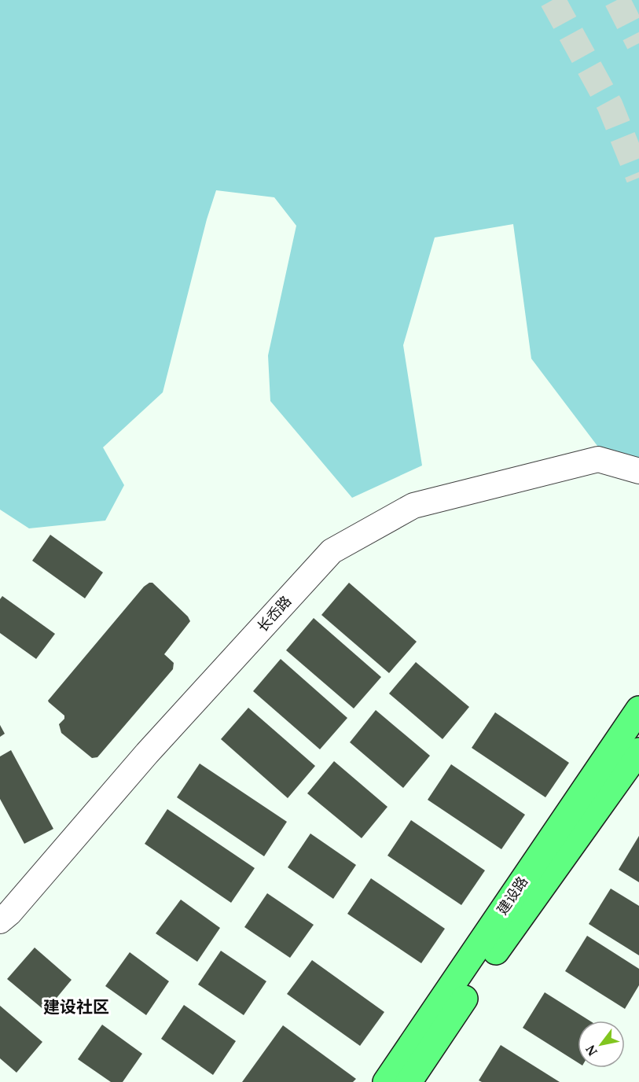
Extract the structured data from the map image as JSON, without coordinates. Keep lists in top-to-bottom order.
{
  "streets": {
    "main road": ["建设路"],
    "street": ["长岙路"]
  },
  "districts": ["建设社区"],
  "north": "bottom left"
}
